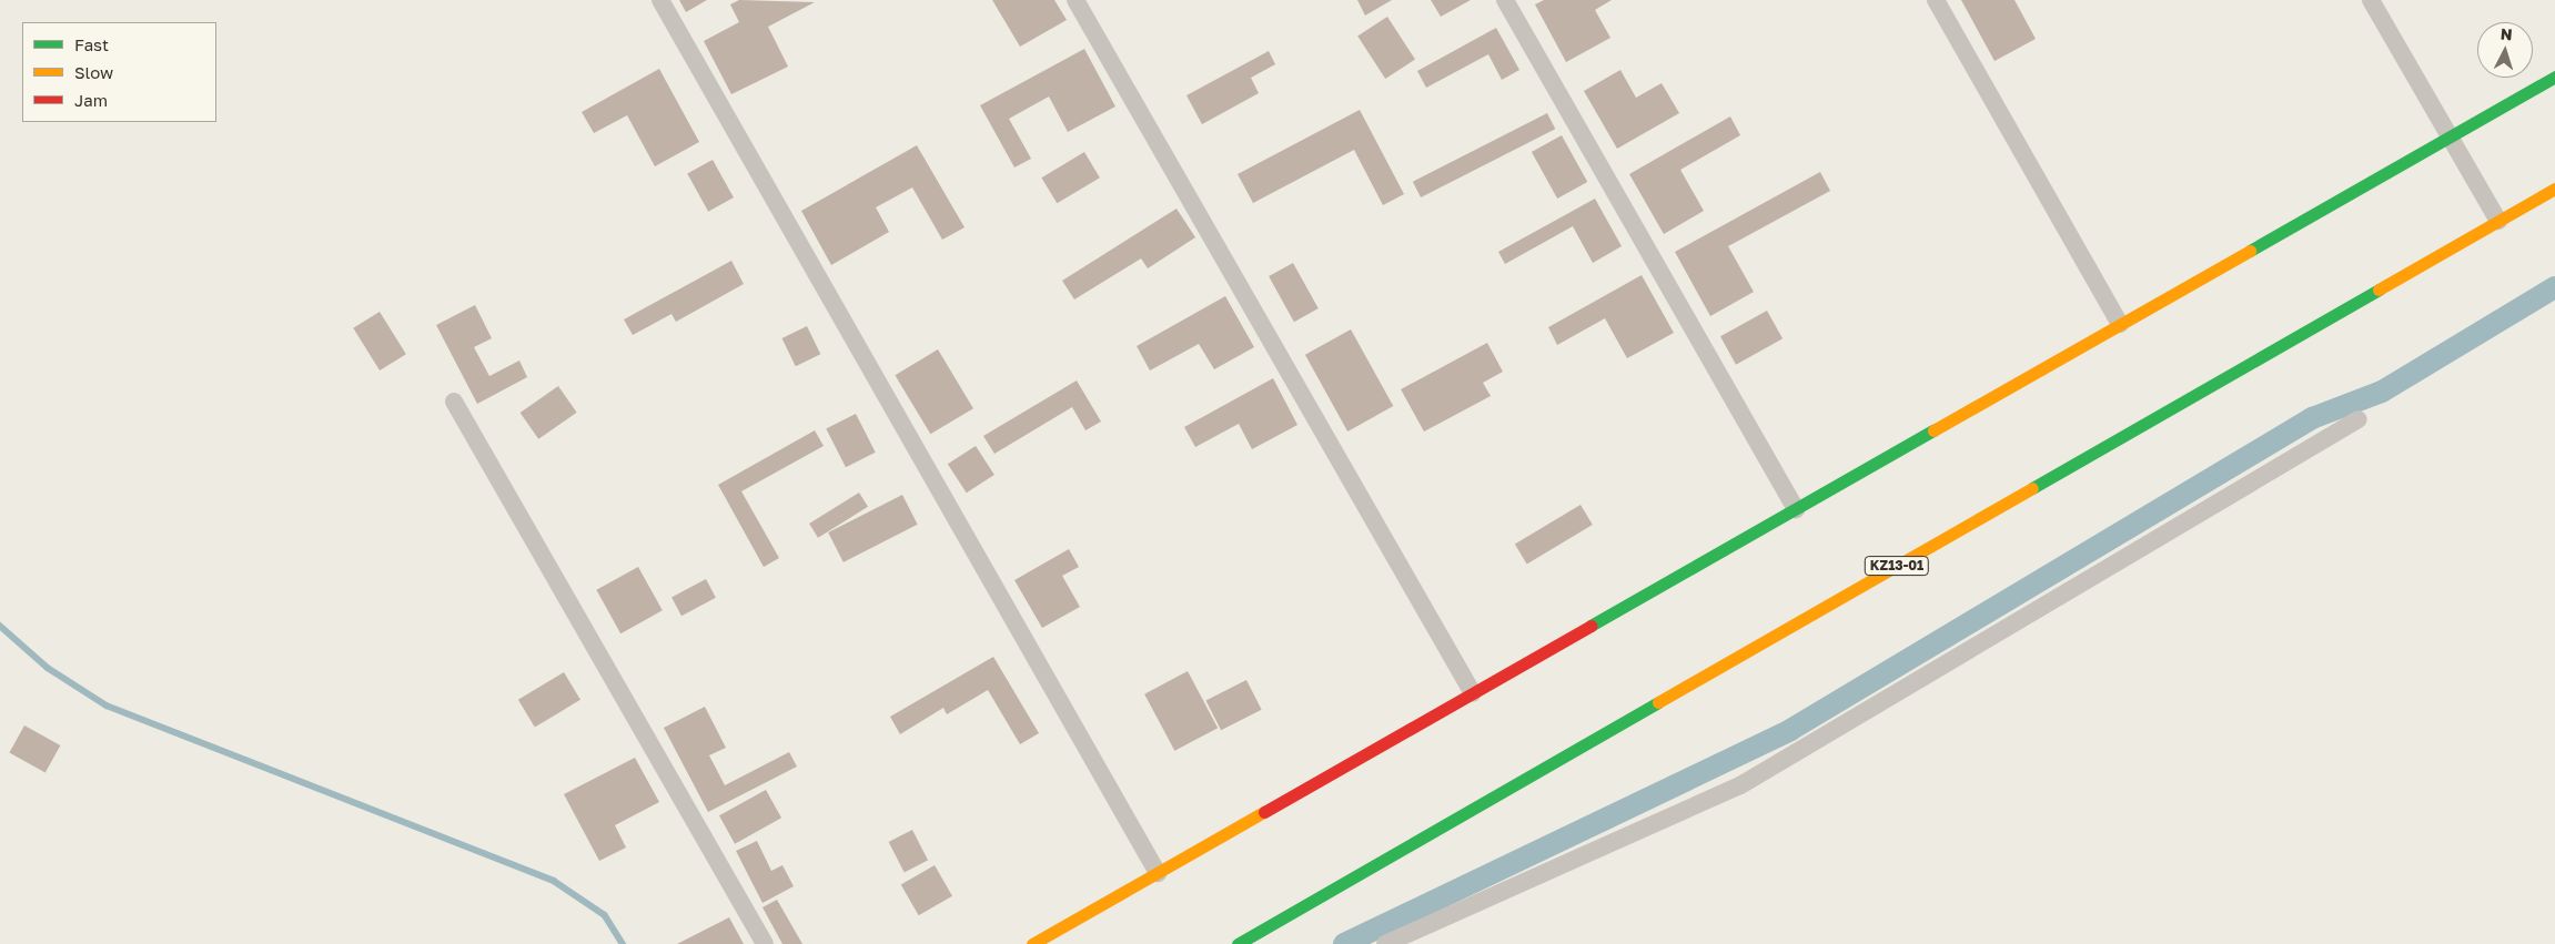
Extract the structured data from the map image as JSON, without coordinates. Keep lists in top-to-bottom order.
{
  "streets": {
    "main road": ["KZ13-01"]
  },
  "legend": ["Fast", "Slow", "Jam"],
  "north": "top"
}
